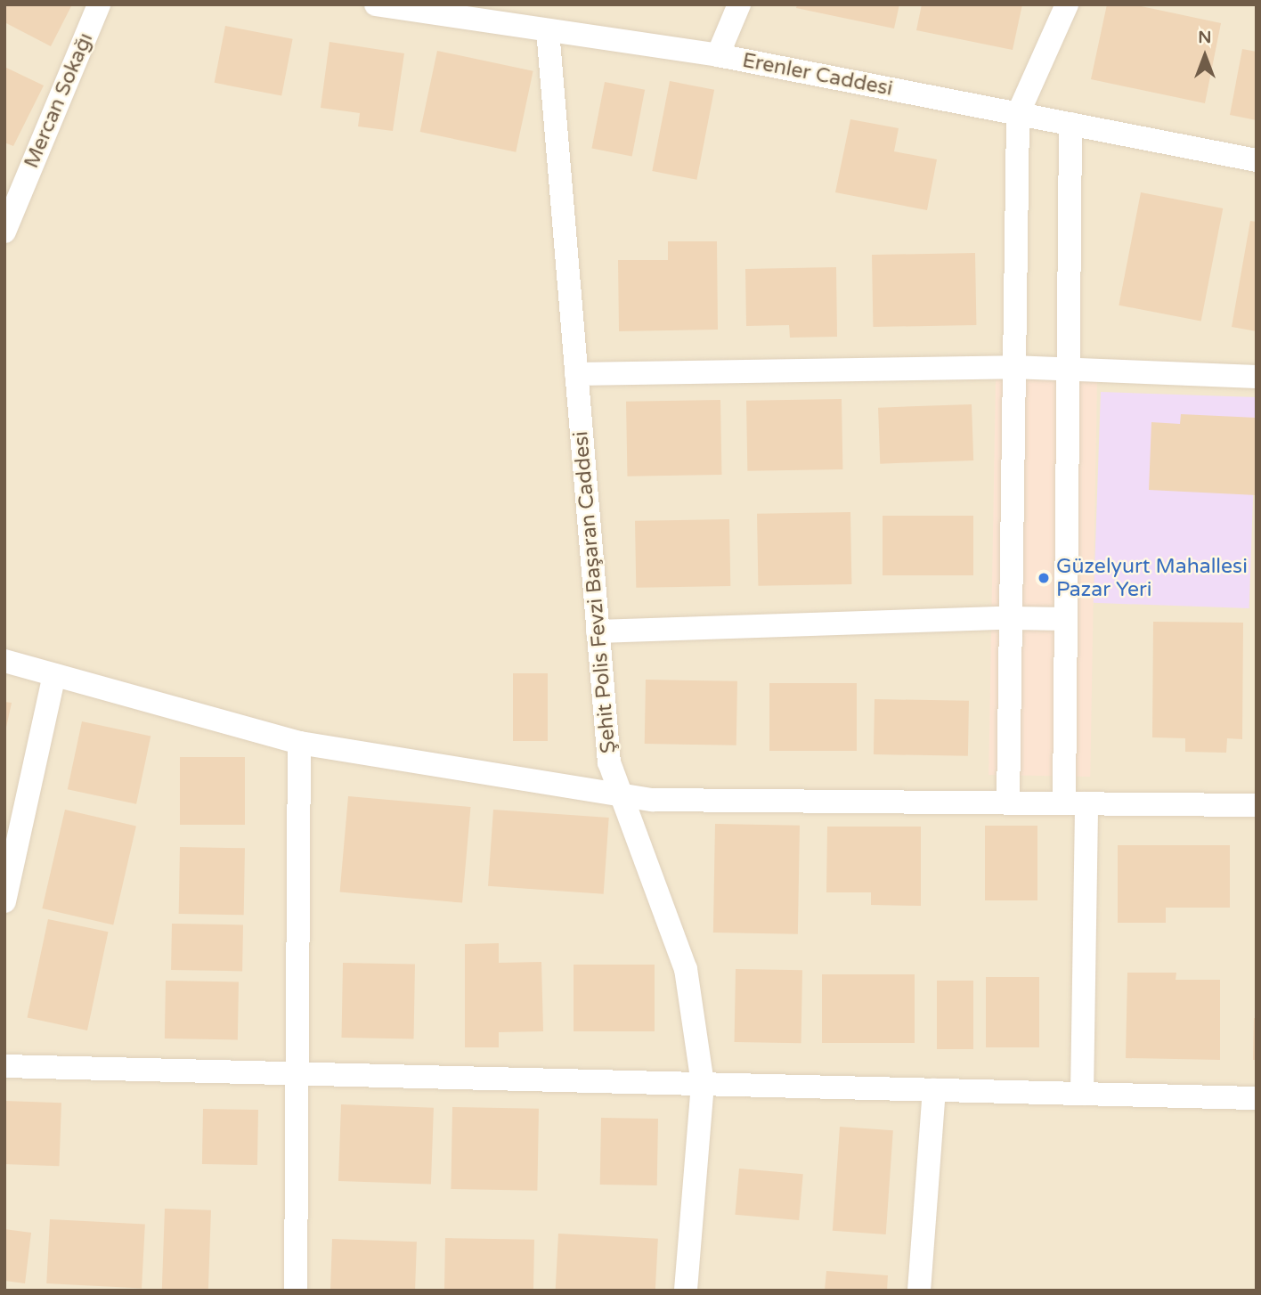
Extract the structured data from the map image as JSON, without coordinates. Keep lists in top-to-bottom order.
{
  "streets": {
    "street": ["Erenler Caddesi", "Mercan Sokağı", "Şehit Polis Fevzi Başaran Caddesi"]
  },
  "crossings": [
    ["Erenler Caddesi", "Şehit Polis Fevzi Başaran Caddesi"]
  ],
  "places": ["Güzelyurt Mahallesi Pazar Yeri"],
  "north": "top"
}
